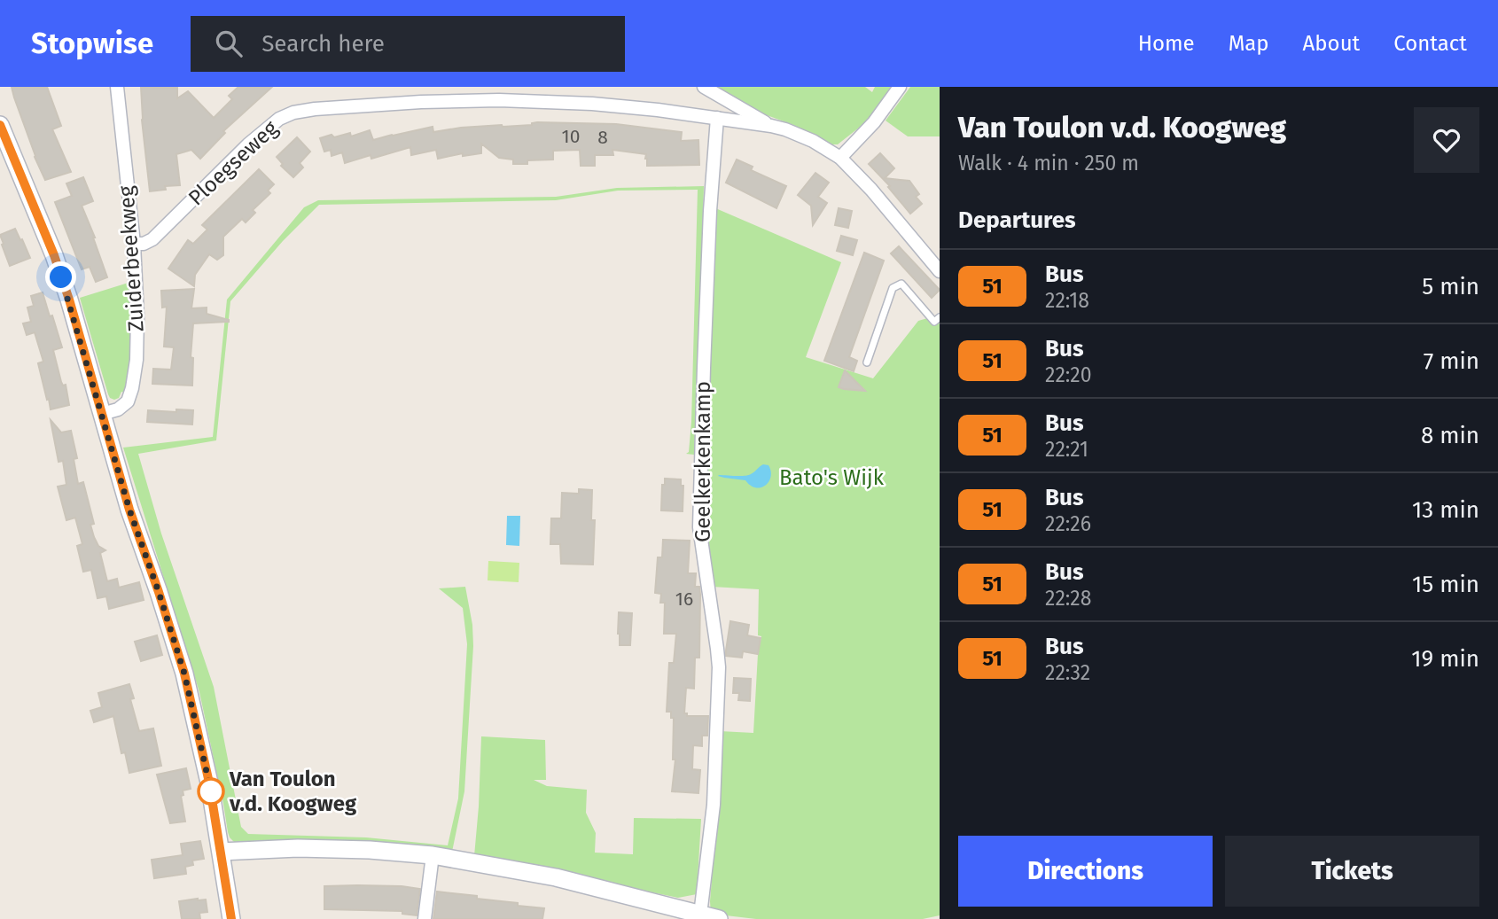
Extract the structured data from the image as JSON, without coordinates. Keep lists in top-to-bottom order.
{
  "streets": {
    "street": ["Ploegseweg", "Zuiderbeekweg", "Geelkerkenkamp"]
  },
  "crossings": [
    ["Ploegseweg", "Zuiderbeekweg"],
    ["Ploegseweg", "Geelkerkenkamp"]
  ],
  "parks": ["Bato's Wijk"],
  "places": ["Van Toulon v.d. Koogweg"],
  "lines": ["bus line 51"],
  "house_numbers": ["10", "8", "16"],
  "page": {
    "header": "Stopwise",
    "search": "Search here",
    "nav": [
      "Home",
      "Map",
      "About",
      "Contact"
    ],
    "heading": [
      ["Van Toulon v.d. Koogweg", "Walk · 4 min · 250 m"],
      "Departures"
    ],
    "list": [
      {
        "mark": "51",
        "name": "Bus",
        "note": "22:18",
        "value": "5 min"
      },
      {
        "mark": "51",
        "name": "Bus",
        "note": "22:20",
        "value": "7 min"
      },
      {
        "mark": "51",
        "name": "Bus",
        "note": "22:21",
        "value": "8 min"
      },
      {
        "mark": "51",
        "name": "Bus",
        "note": "22:26",
        "value": "13 min"
      },
      {
        "mark": "51",
        "name": "Bus",
        "note": "22:28",
        "value": "15 min"
      },
      {
        "mark": "51",
        "name": "Bus",
        "note": "22:32",
        "value": "19 min"
      }
    ],
    "buttons": ["Directions", "Tickets"]
  }
}
